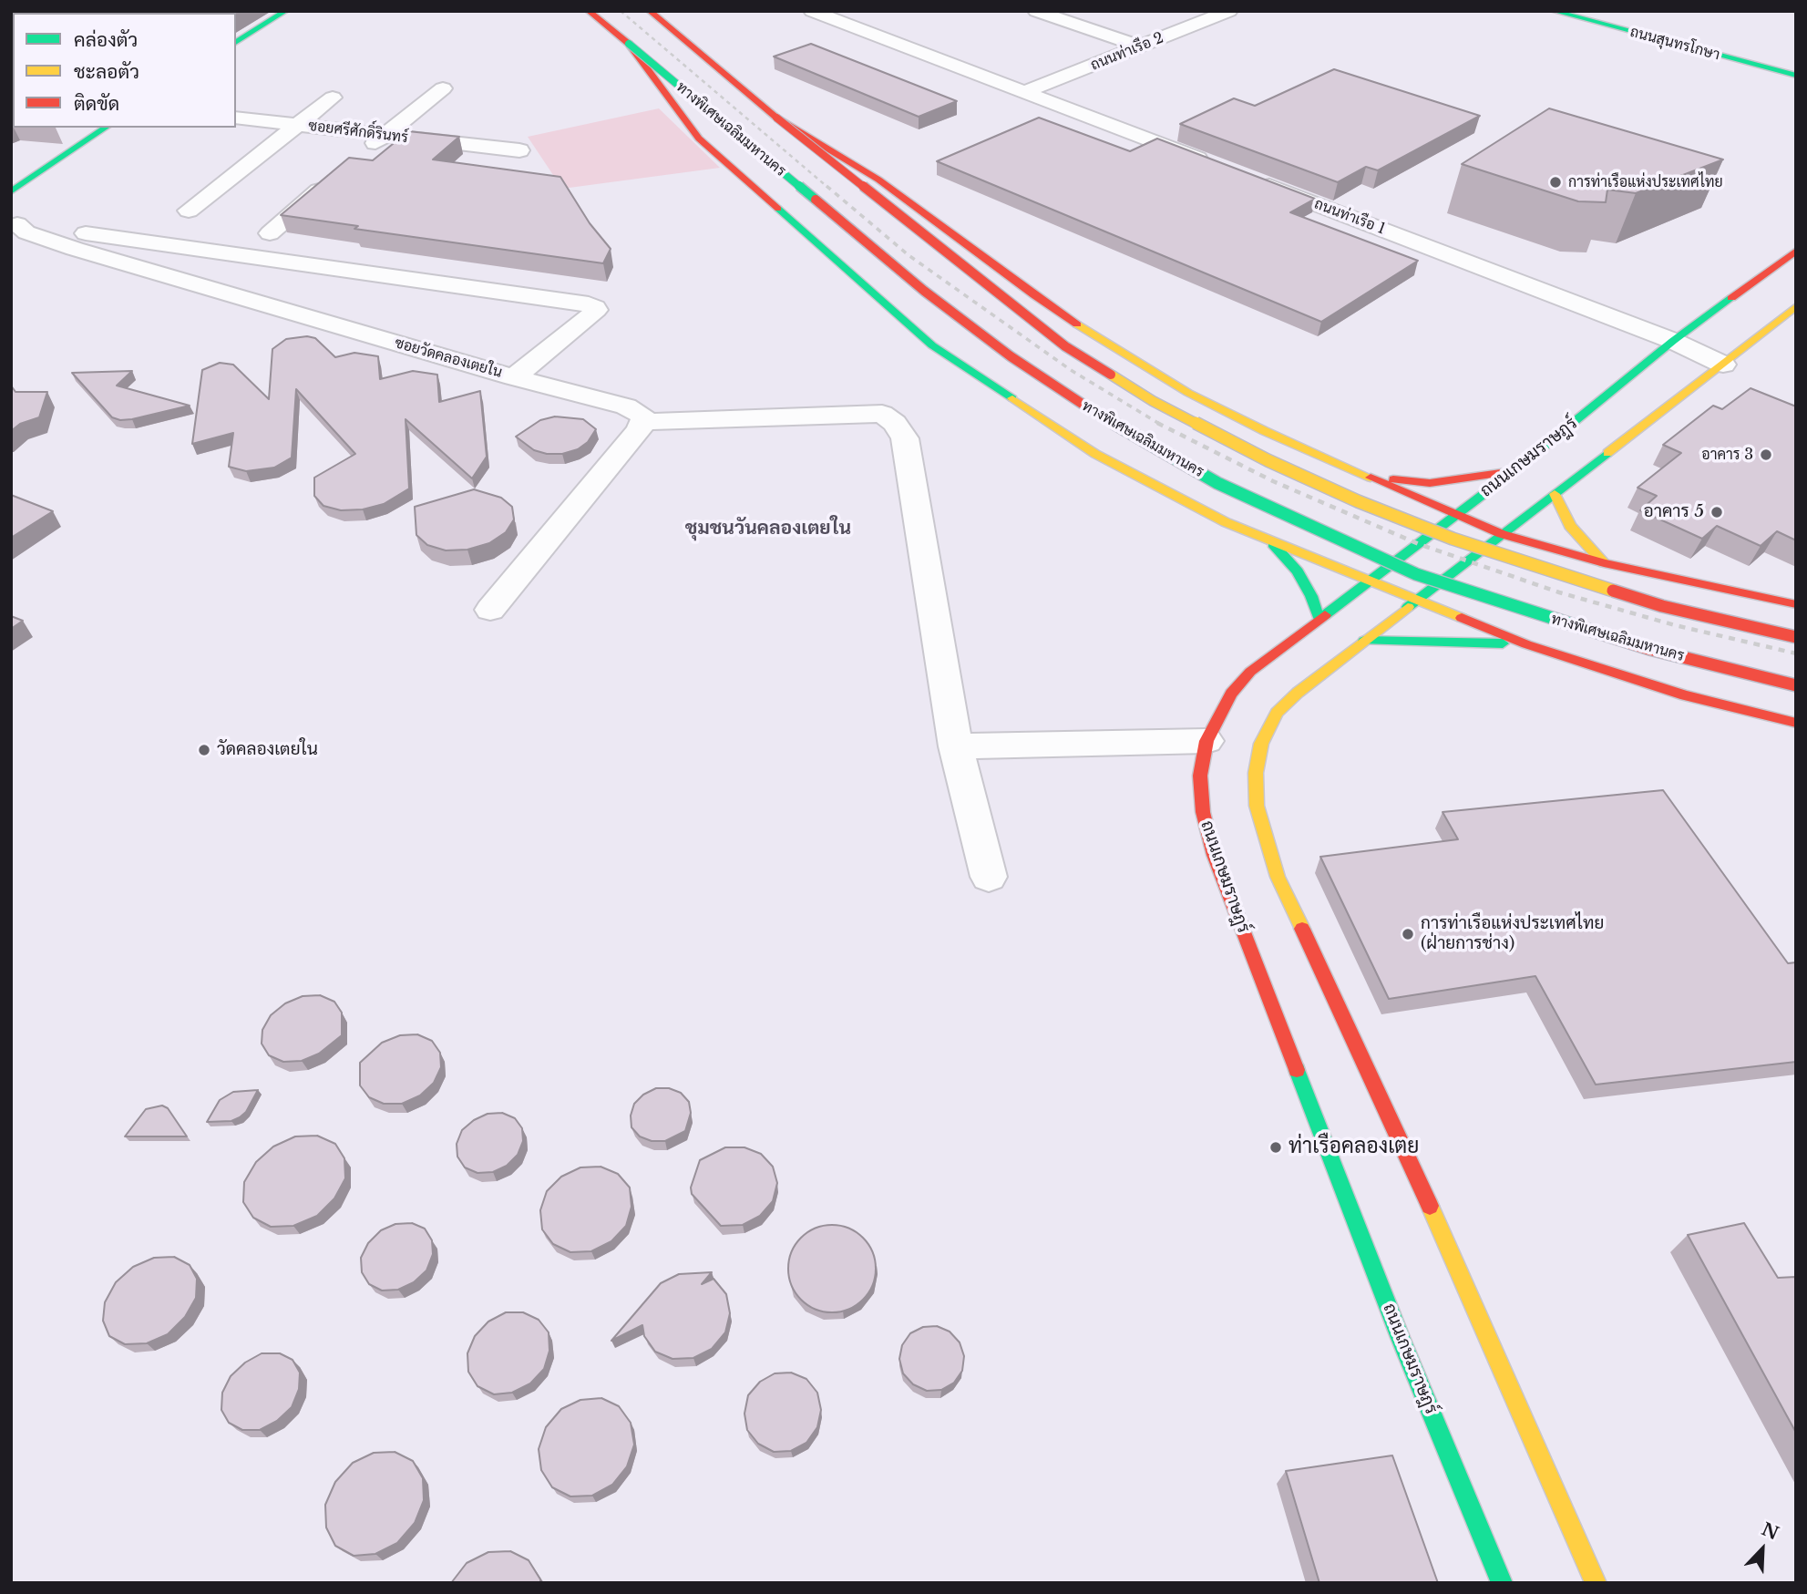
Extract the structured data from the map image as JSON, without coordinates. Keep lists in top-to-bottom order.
{
  "streets": {
    "main road": ["ถนนสุนทรโกษา", "ทางพิเศษเฉลิมมหานคร", "ถนนเกษมราษฎร์"],
    "street": [
      "ถนนท่าเรือ 2",
      "ซอยศรีศักดิ์รินทร์",
      "ถนนท่าเรือ 1",
      "ซอยวัดคลองเตยใน"
    ]
  },
  "crossings": [
    ["ถนนท่าเรือ 1", "ถนนเกษมราษฎร์"]
  ],
  "districts": ["ชุมชนวันคลองเตยใน"],
  "places": [
    "การท่าเรือแห่งประเทศไทย",
    "อาคาร 3",
    "อาคาร 5",
    "วัดคลองเตยใน",
    "การท่าเรือแห่งประเทศไทย (ฝ่ายการช่าง)",
    "ท่าเรือคลองเตย"
  ],
  "legend": ["คล่องตัว", "ชะลอตัว", "ติดขัด"],
  "north": "top right"
}
